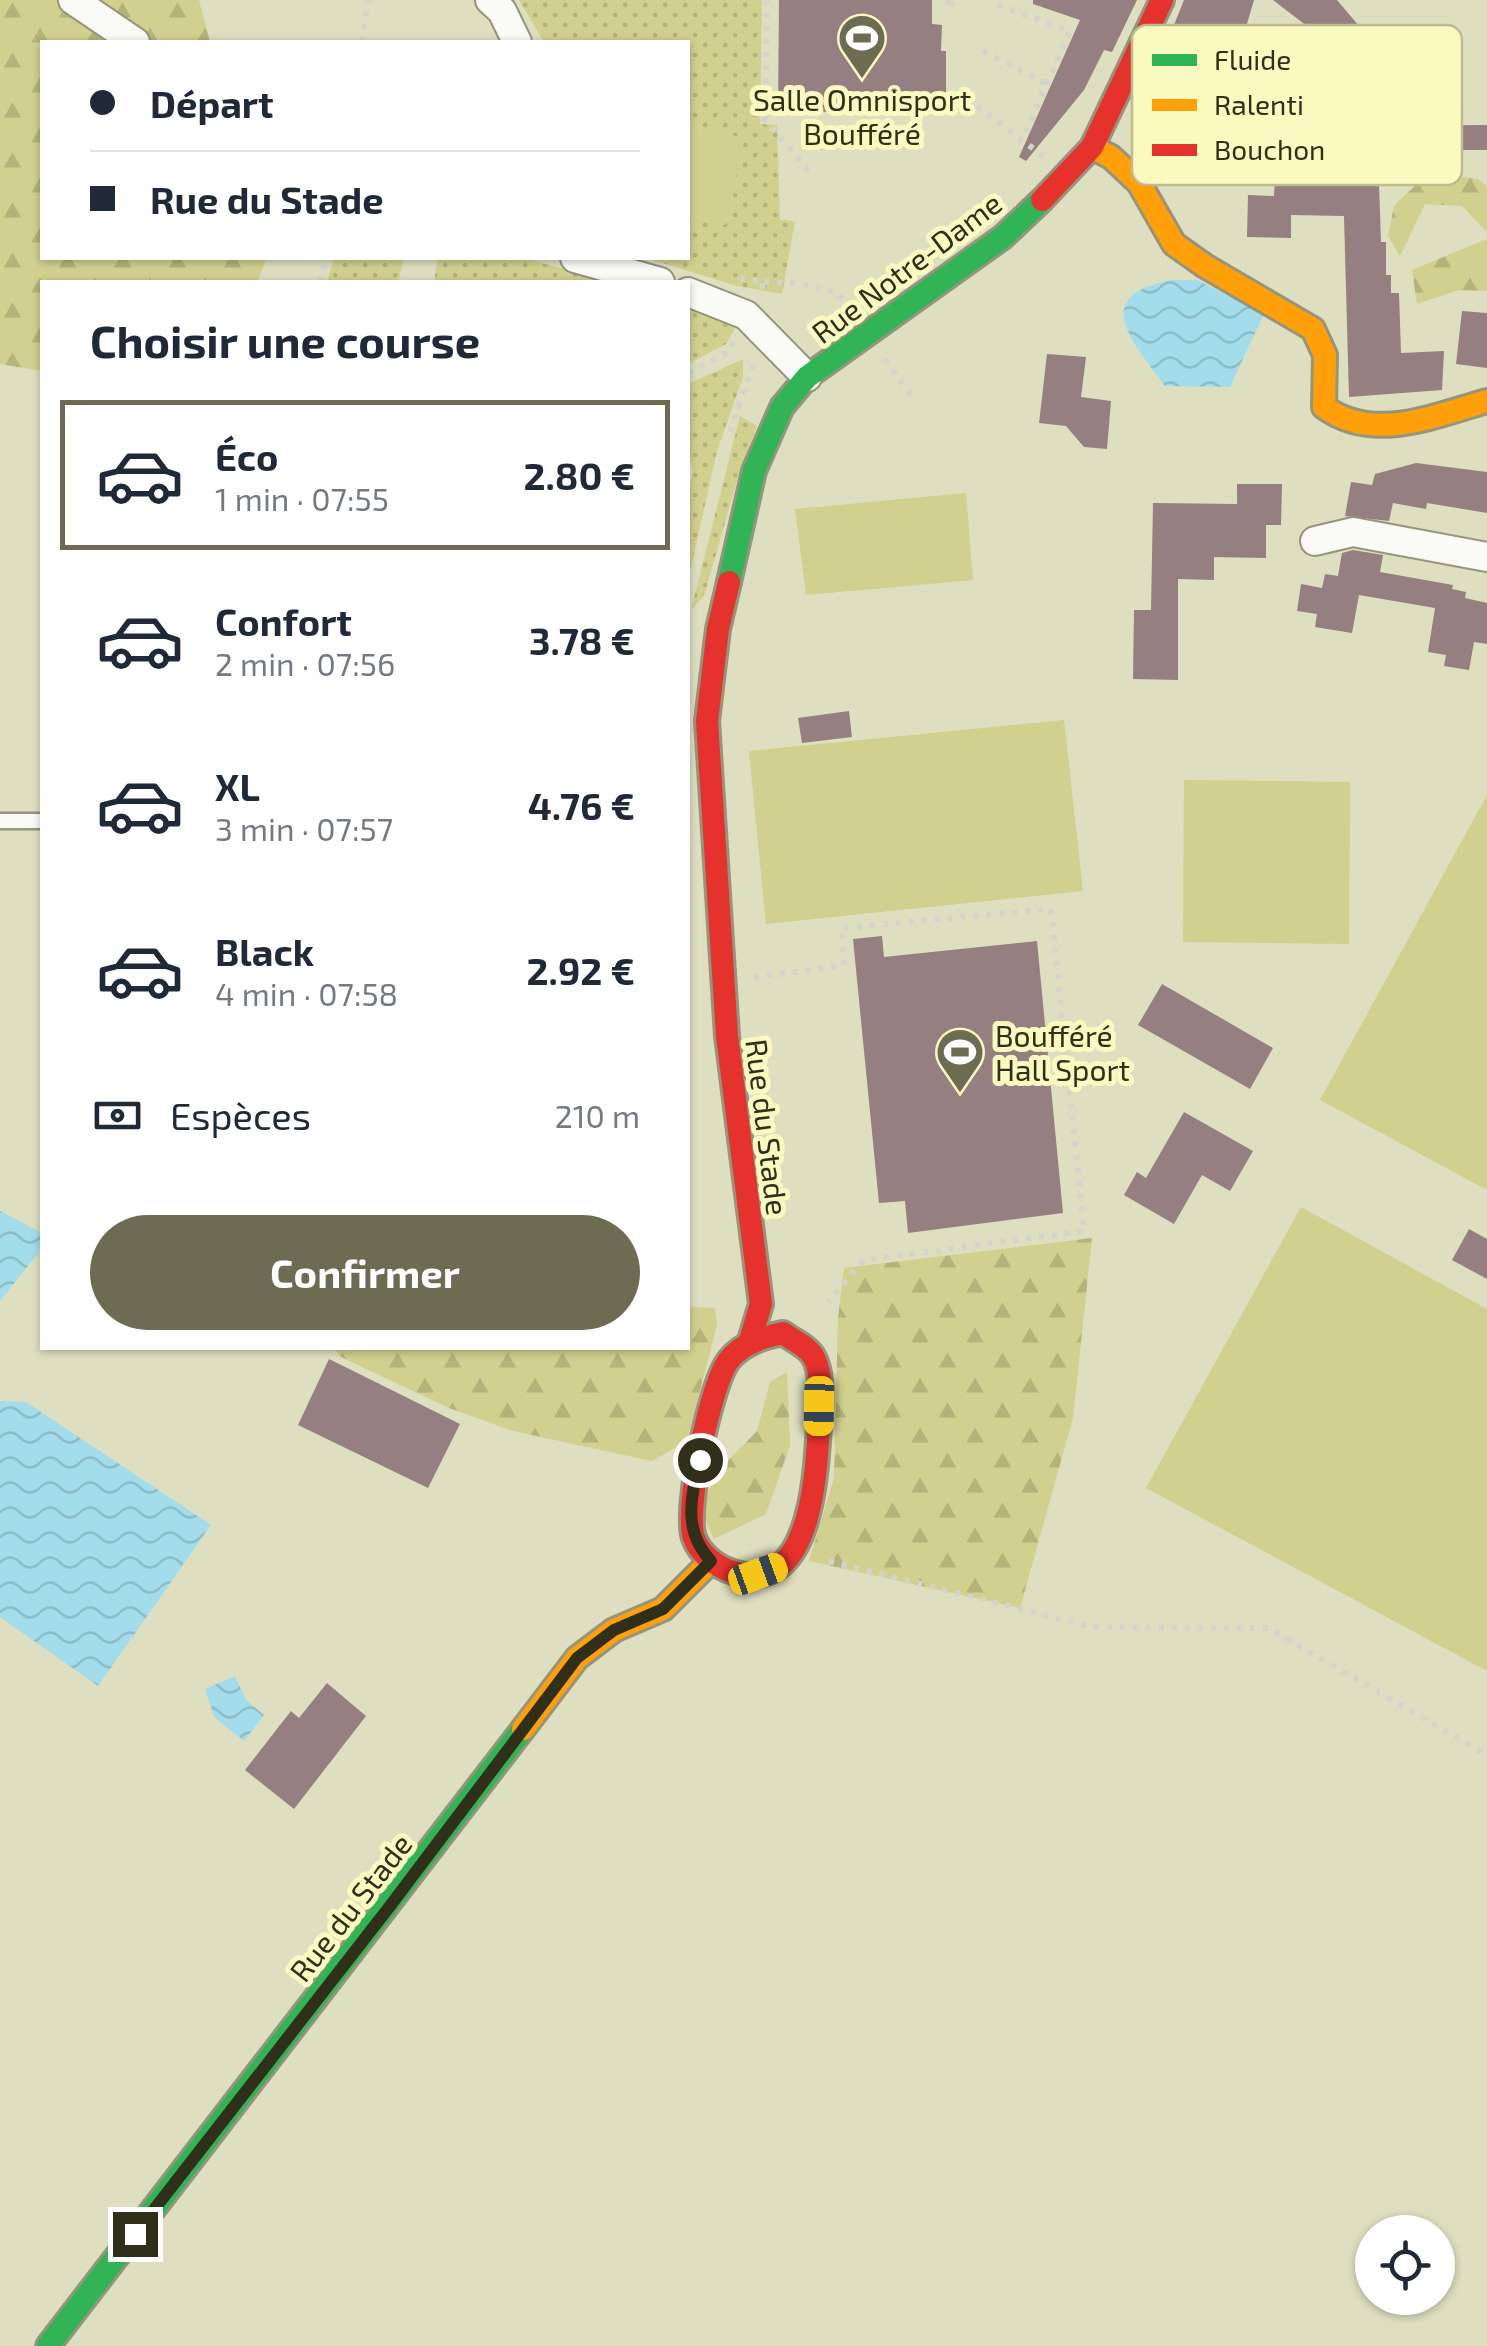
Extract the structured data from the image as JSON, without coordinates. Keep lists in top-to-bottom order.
{
  "streets": {
    "street": ["Rue Notre-Dame", "Rue du Stade"]
  },
  "crossings": [
    ["Rue Notre-Dame", "Rue du Stade"]
  ],
  "places": {
    "sports": ["Salle Omnisport Boufféré", "Boufféré Hall Sport"]
  },
  "legend": ["Fluide", "Ralenti", "Bouchon"],
  "page": {
    "banner": ["Départ", "Rue du Stade"],
    "heading": "Choisir une course",
    "list": [
      {
        "name": "Éco",
        "note": "1 min · 07:55",
        "value": "2.80 €"
      },
      {
        "name": "Confort",
        "note": "2 min · 07:56",
        "value": "3.78 €"
      },
      {
        "name": "XL",
        "note": "3 min · 07:57",
        "value": "4.76 €"
      },
      {
        "name": "Black",
        "note": "4 min · 07:58",
        "value": "2.92 €"
      }
    ],
    "pay": ["Espèces", "210 m"],
    "buttons": "Confirmer"
  }
}
